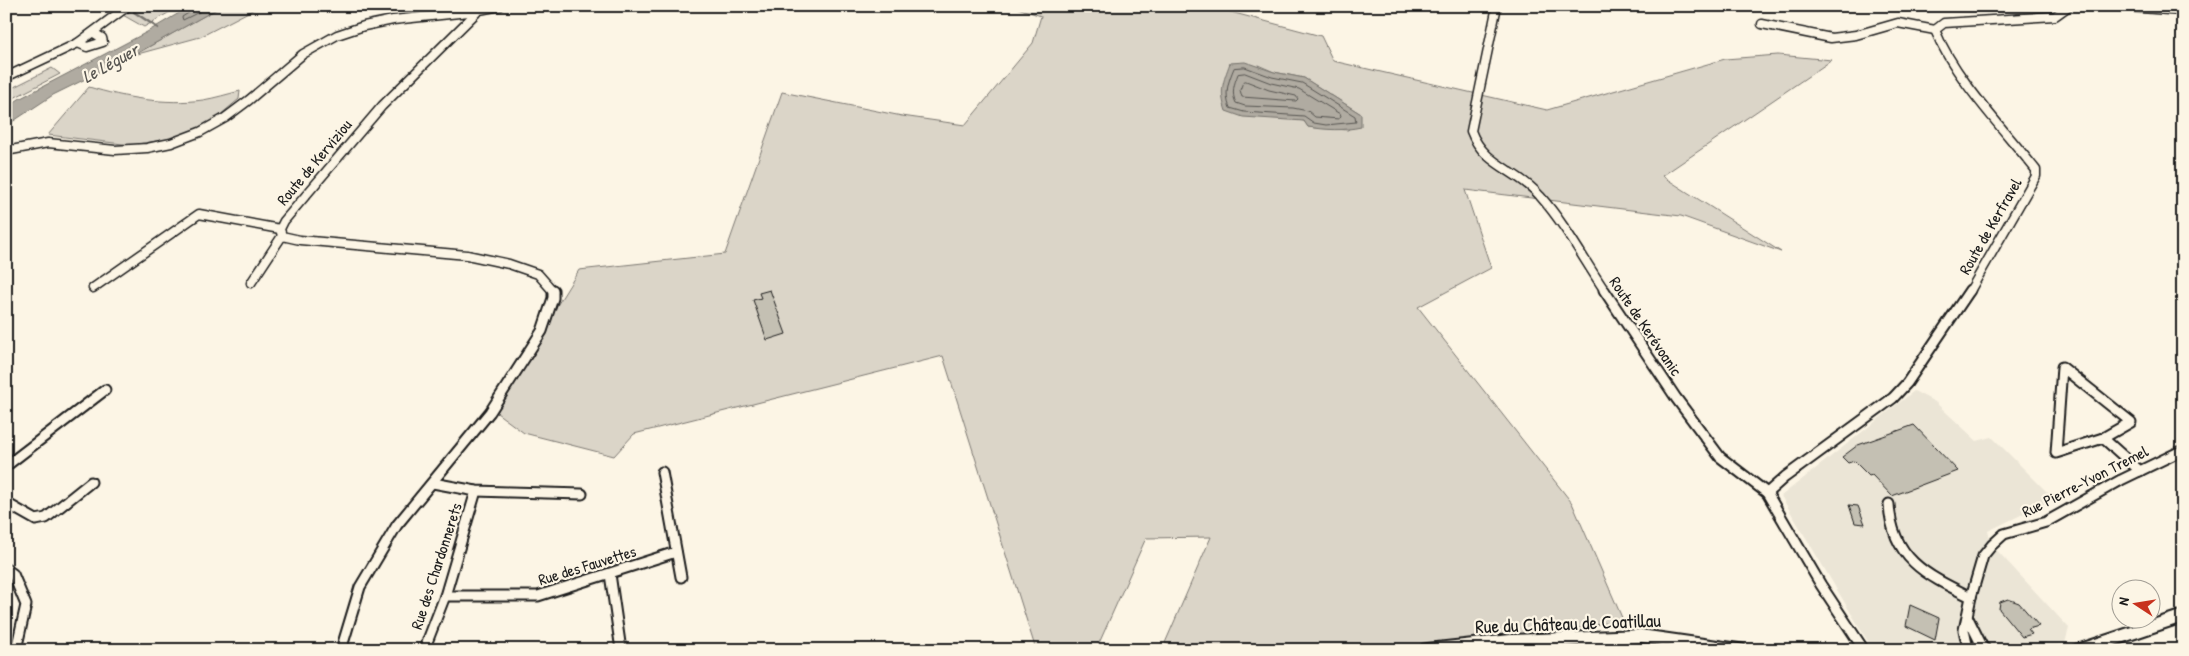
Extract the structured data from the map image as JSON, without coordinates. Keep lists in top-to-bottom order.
{
  "streets": {
    "main road": ["Rue du Château de Coatillau"],
    "street": [
      "Route de Kerviziou",
      "Route de Kerfravel",
      "Route de Kerévoanic",
      "Rue Pierre-Yvon Tremel",
      "Rue des Fauvettes",
      "Rue des Chardonnerets"
    ]
  },
  "crossings": [
    ["Route de Kerfravel", "Route de Kerévoanic"],
    ["Rue des Fauvettes", "Rue des Chardonnerets"]
  ],
  "water": ["Le Léguer"],
  "north": "left"
}
